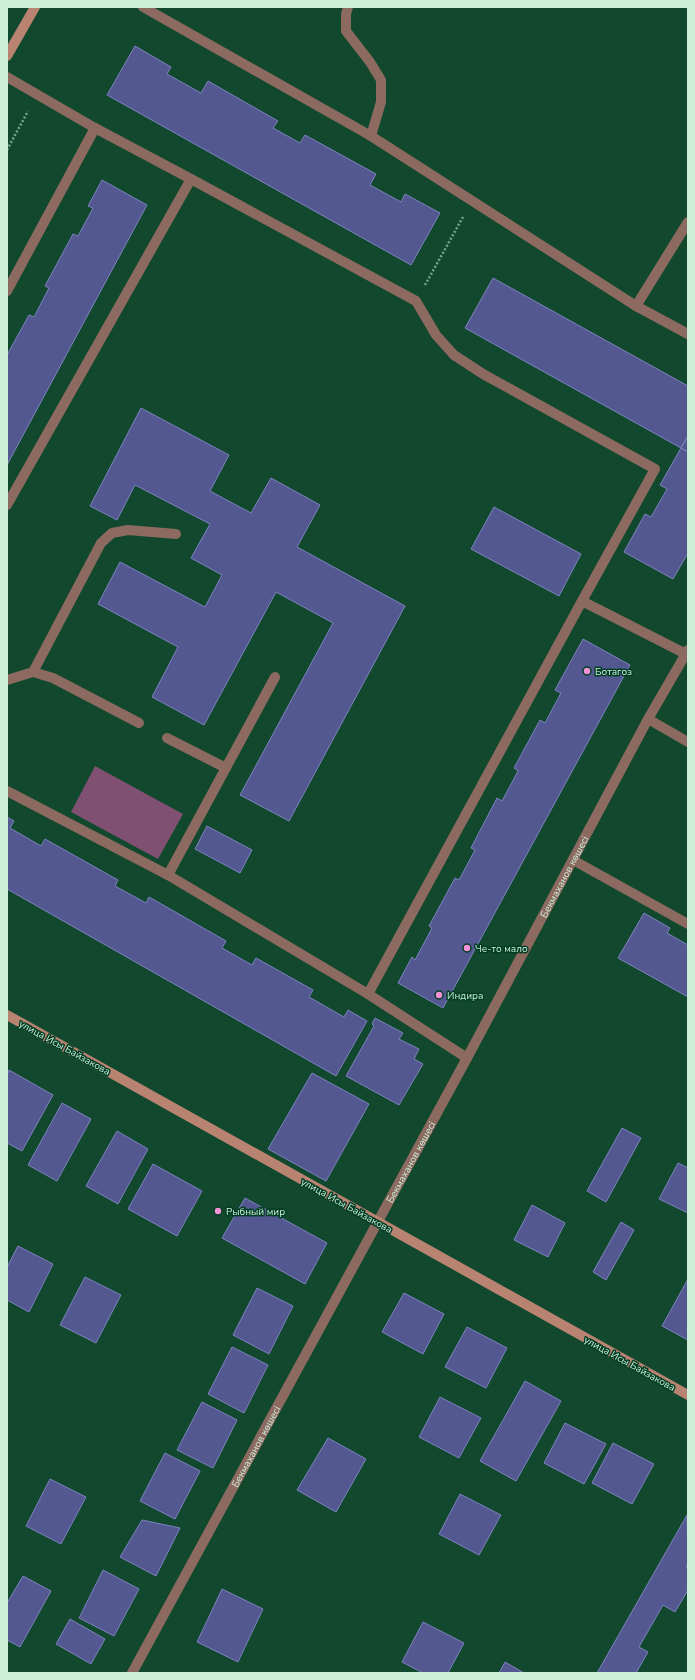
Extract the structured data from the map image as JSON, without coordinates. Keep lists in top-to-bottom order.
{
  "streets": {
    "street": ["Бекмаханов көшесі", "улица Исы Байзакова"]
  },
  "crossings": [
    ["Бекмаханов көшесі", "улица Исы Байзакова"]
  ],
  "places": [
    "Ботагоз",
    "Че-то мало",
    "Индира",
    "Рыбный мир"
  ]
}
